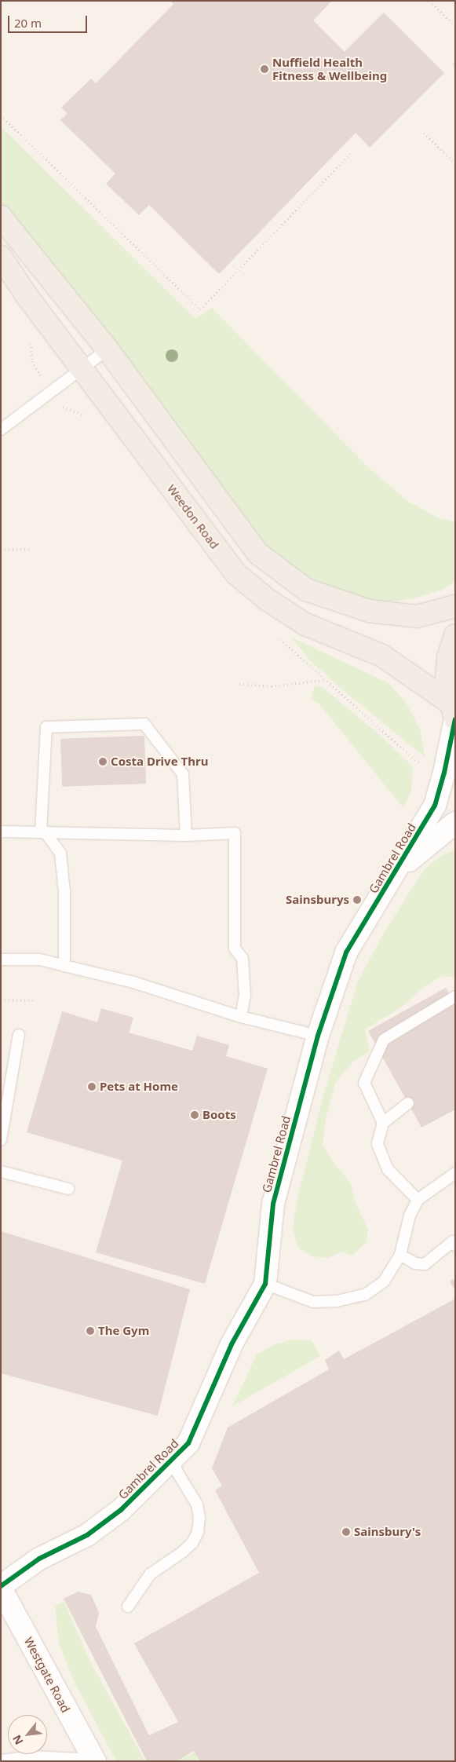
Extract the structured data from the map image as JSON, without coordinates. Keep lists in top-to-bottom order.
{
  "streets": {
    "main road": ["Weedon Road"],
    "street": ["Gambrel Road", "Westgate Road"]
  },
  "crossings": [
    ["Weedon Road", "Gambrel Road"],
    ["Gambrel Road", "Westgate Road"]
  ],
  "places": [
    "Nuffield Health Fitness & Wellbeing",
    "Costa Drive Thru",
    "Sainsburys",
    "Pets at Home",
    "Boots",
    "The Gym",
    "Sainsbury's"
  ],
  "scale_bar": "20 m",
  "north": "bottom left"
}
